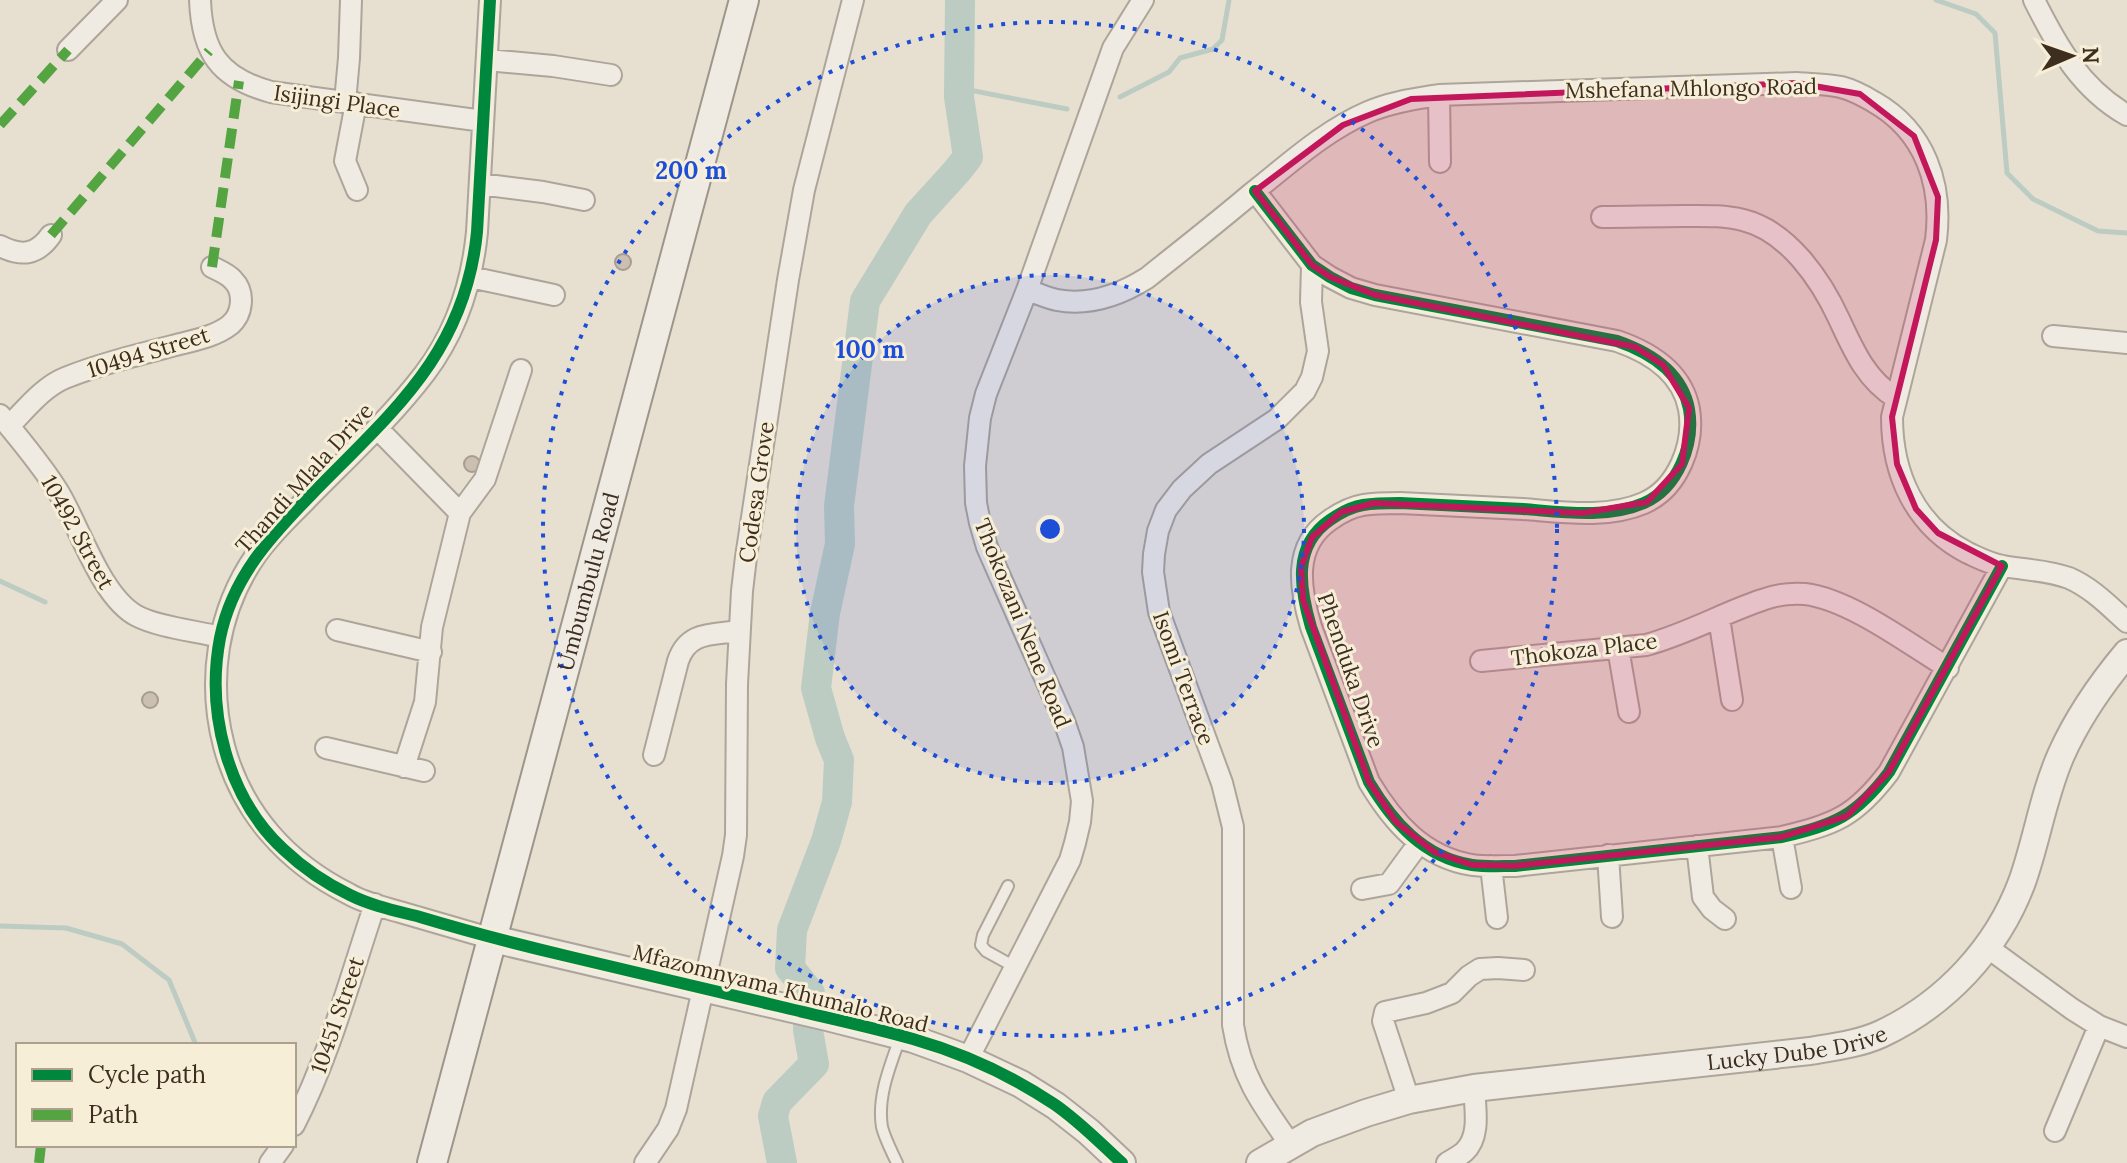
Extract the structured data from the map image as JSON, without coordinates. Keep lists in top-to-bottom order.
{
  "streets": {
    "main road": ["Umbumbulu Road"],
    "street": [
      "Mshefana Mhlongo Road",
      "Isijingi Place",
      "10494 Street",
      "Thandi Mlala Drive",
      "Codesa Grove",
      "10492 Street",
      "Thokozani Nene Road",
      "Thokoza Place",
      "Phenduka Drive",
      "Isomi Terrace",
      "Mfazomnyama Khumalo Road",
      "10451 Street",
      "Lucky Dube Drive"
    ]
  },
  "crossings": [
    ["Mshefana Mhlongo Road", "Thokozani Nene Road"],
    ["Mshefana Mhlongo Road", "Phenduka Drive"],
    ["Isijingi Place", "Thandi Mlala Drive"],
    ["10494 Street", "10492 Street"],
    ["Thandi Mlala Drive", "10492 Street"],
    ["Thandi Mlala Drive", "Umbumbulu Road"],
    ["Thandi Mlala Drive", "Mfazomnyama Khumalo Road"],
    ["Thandi Mlala Drive", "10451 Street"],
    ["Codesa Grove", "Mfazomnyama Khumalo Road"],
    ["Umbumbulu Road", "Mfazomnyama Khumalo Road"],
    ["Thokozani Nene Road", "Mfazomnyama Khumalo Road"],
    ["Thokoza Place", "Phenduka Drive"],
    ["Phenduka Drive", "Isomi Terrace"],
    ["Isomi Terrace", "Lucky Dube Drive"]
  ],
  "legend": ["Cycle path", "Path"],
  "north": "right",
  "rings": ["200 m", "100 m"]
}
